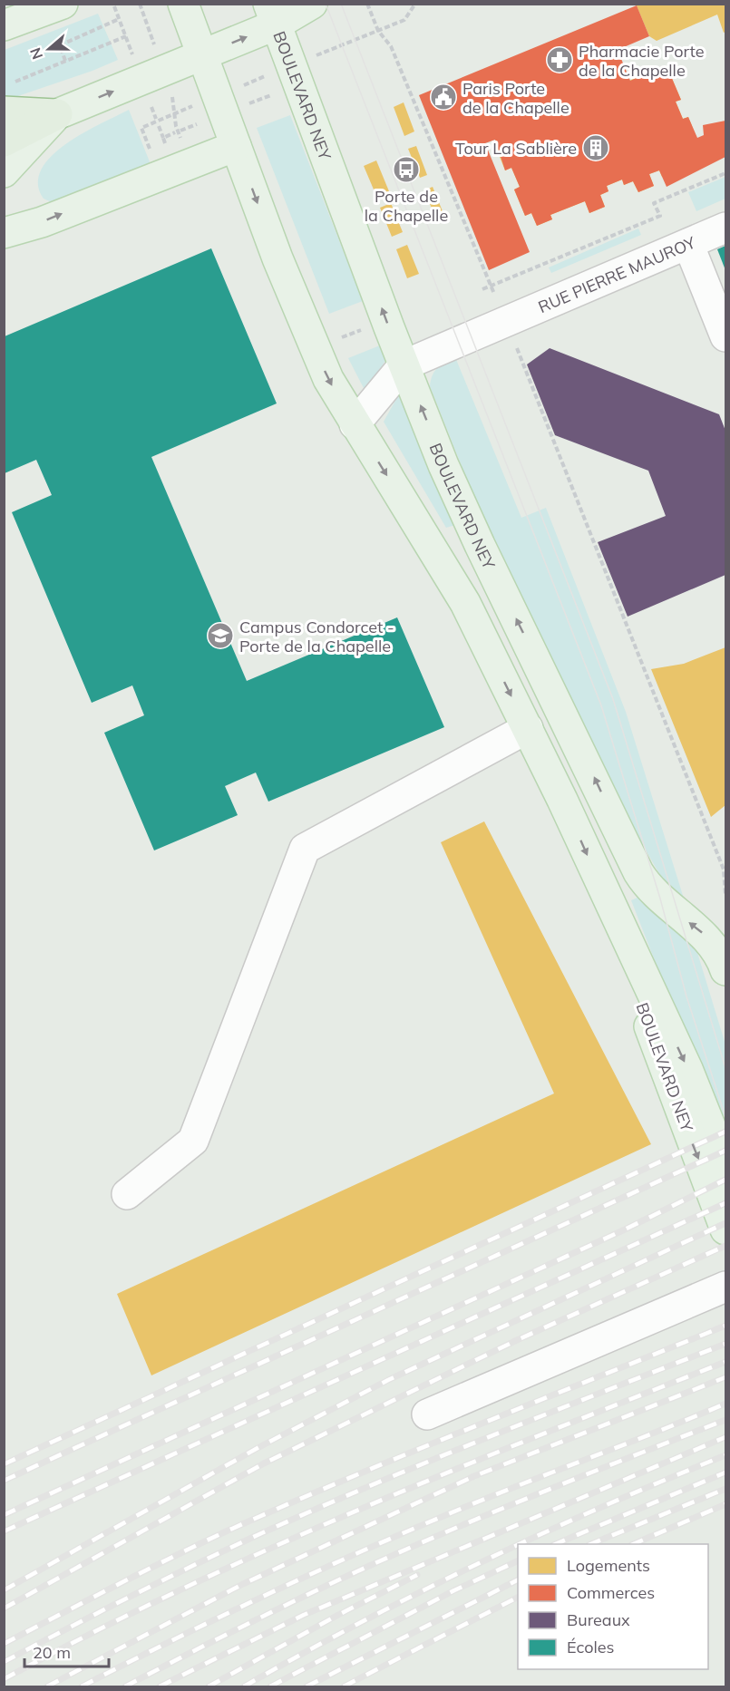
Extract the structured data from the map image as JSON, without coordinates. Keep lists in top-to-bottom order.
{
  "streets": {
    "main road": ["BOULEVARD NEY"],
    "street": ["RUE PIERRE MAUROY"]
  },
  "places": {
    "pharmacy": ["Pharmacie Porte de la Chapelle"],
    "public building": ["Paris Porte de la Chapelle"],
    "building": ["Tour La Sablière"],
    "bus stop": ["Porte de la Chapelle"],
    "school or university": ["Campus Condorcet - Porte de la Chapelle"]
  },
  "legend": [
    "Logements",
    "Commerces",
    "Bureaux",
    "Écoles"
  ],
  "scale_bar": "20 m",
  "north": "left"
}
